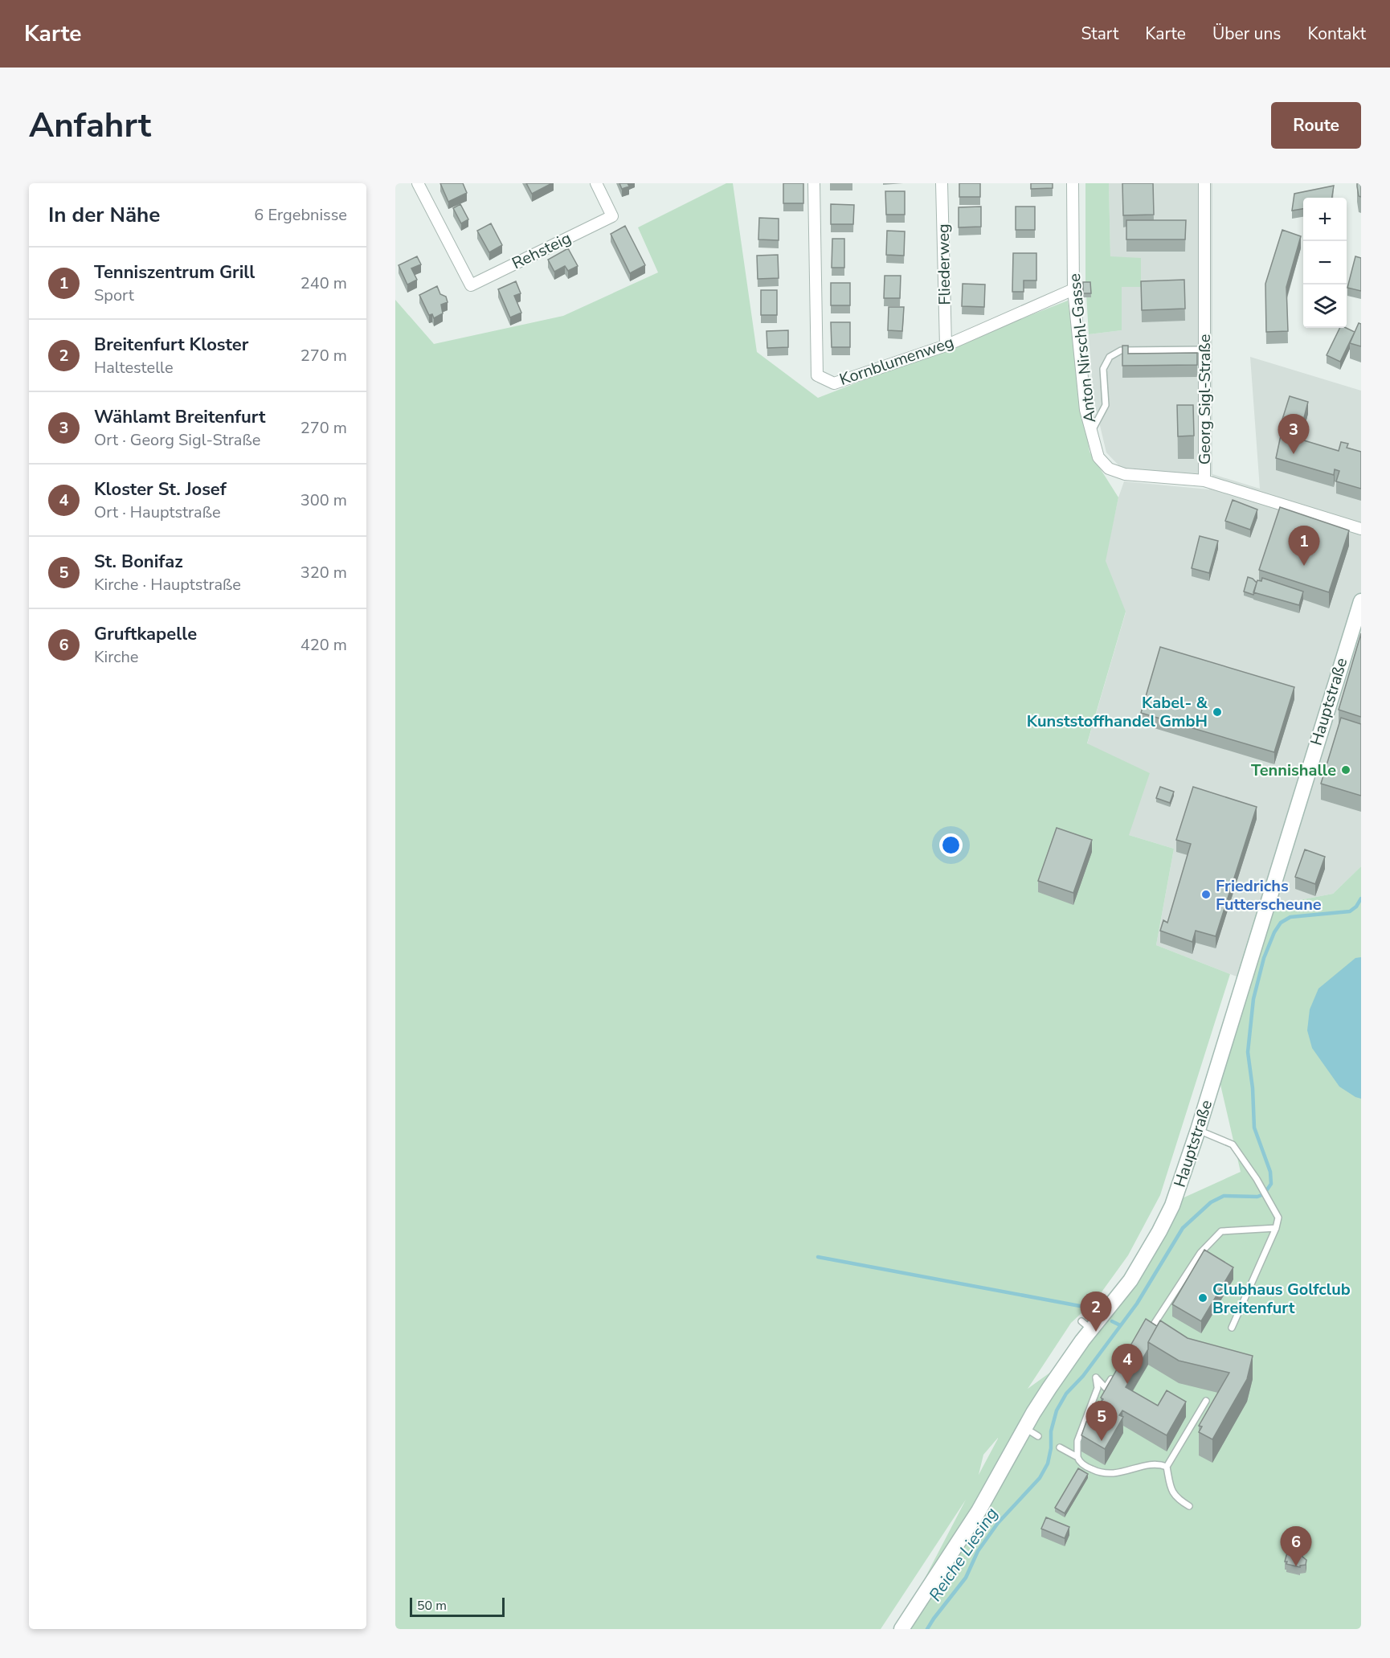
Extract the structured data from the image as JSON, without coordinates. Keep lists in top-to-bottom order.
{
  "streets": {
    "main road": ["Hauptstraße"],
    "street": [
      "Rehsteig",
      "Fliederweg",
      "Anton Nirschl-Gasse",
      "Kornblumenweg",
      "Georg Sigl-Straße"
    ]
  },
  "crossings": [
    ["Fliederweg", "Kornblumenweg"],
    ["Anton Nirschl-Gasse", "Kornblumenweg"],
    ["Anton Nirschl-Gasse", "Georg Sigl-Straße"]
  ],
  "water": ["Reiche Liesing"],
  "places": [
    "Kabel- & Kunststoffhandel GmbH",
    "Tennishalle",
    "Friedrichs Futterscheune",
    "Clubhaus Golfclub Breitenfurt"
  ],
  "scale_bar": "50 m",
  "page": {
    "header": "Karte",
    "nav": [
      "Start",
      "Karte",
      "Über uns",
      "Kontakt"
    ],
    "buttons": "Route",
    "title": "Anfahrt",
    "heading": ["In der Nähe", "6 Ergebnisse"],
    "map_buttons": ["+", "−"],
    "list": [
      {
        "mark": "1",
        "name": "Tenniszentrum Grill",
        "note": "Sport",
        "value": "240 m"
      },
      {
        "mark": "2",
        "name": "Breitenfurt Kloster",
        "note": "Haltestelle",
        "value": "270 m"
      },
      {
        "mark": "3",
        "name": "Wählamt Breitenfurt",
        "note": "Ort · Georg Sigl-Straße",
        "value": "270 m"
      },
      {
        "mark": "4",
        "name": "Kloster St. Josef",
        "note": "Ort · Hauptstraße",
        "value": "300 m"
      },
      {
        "mark": "5",
        "name": "St. Bonifaz",
        "note": "Kirche · Hauptstraße",
        "value": "320 m"
      },
      {
        "mark": "6",
        "name": "Gruftkapelle",
        "note": "Kirche",
        "value": "420 m"
      }
    ],
    "pins": [
      "3",
      "1",
      "2",
      "4",
      "5",
      "6"
    ],
    "scale": "50 m"
  }
}
